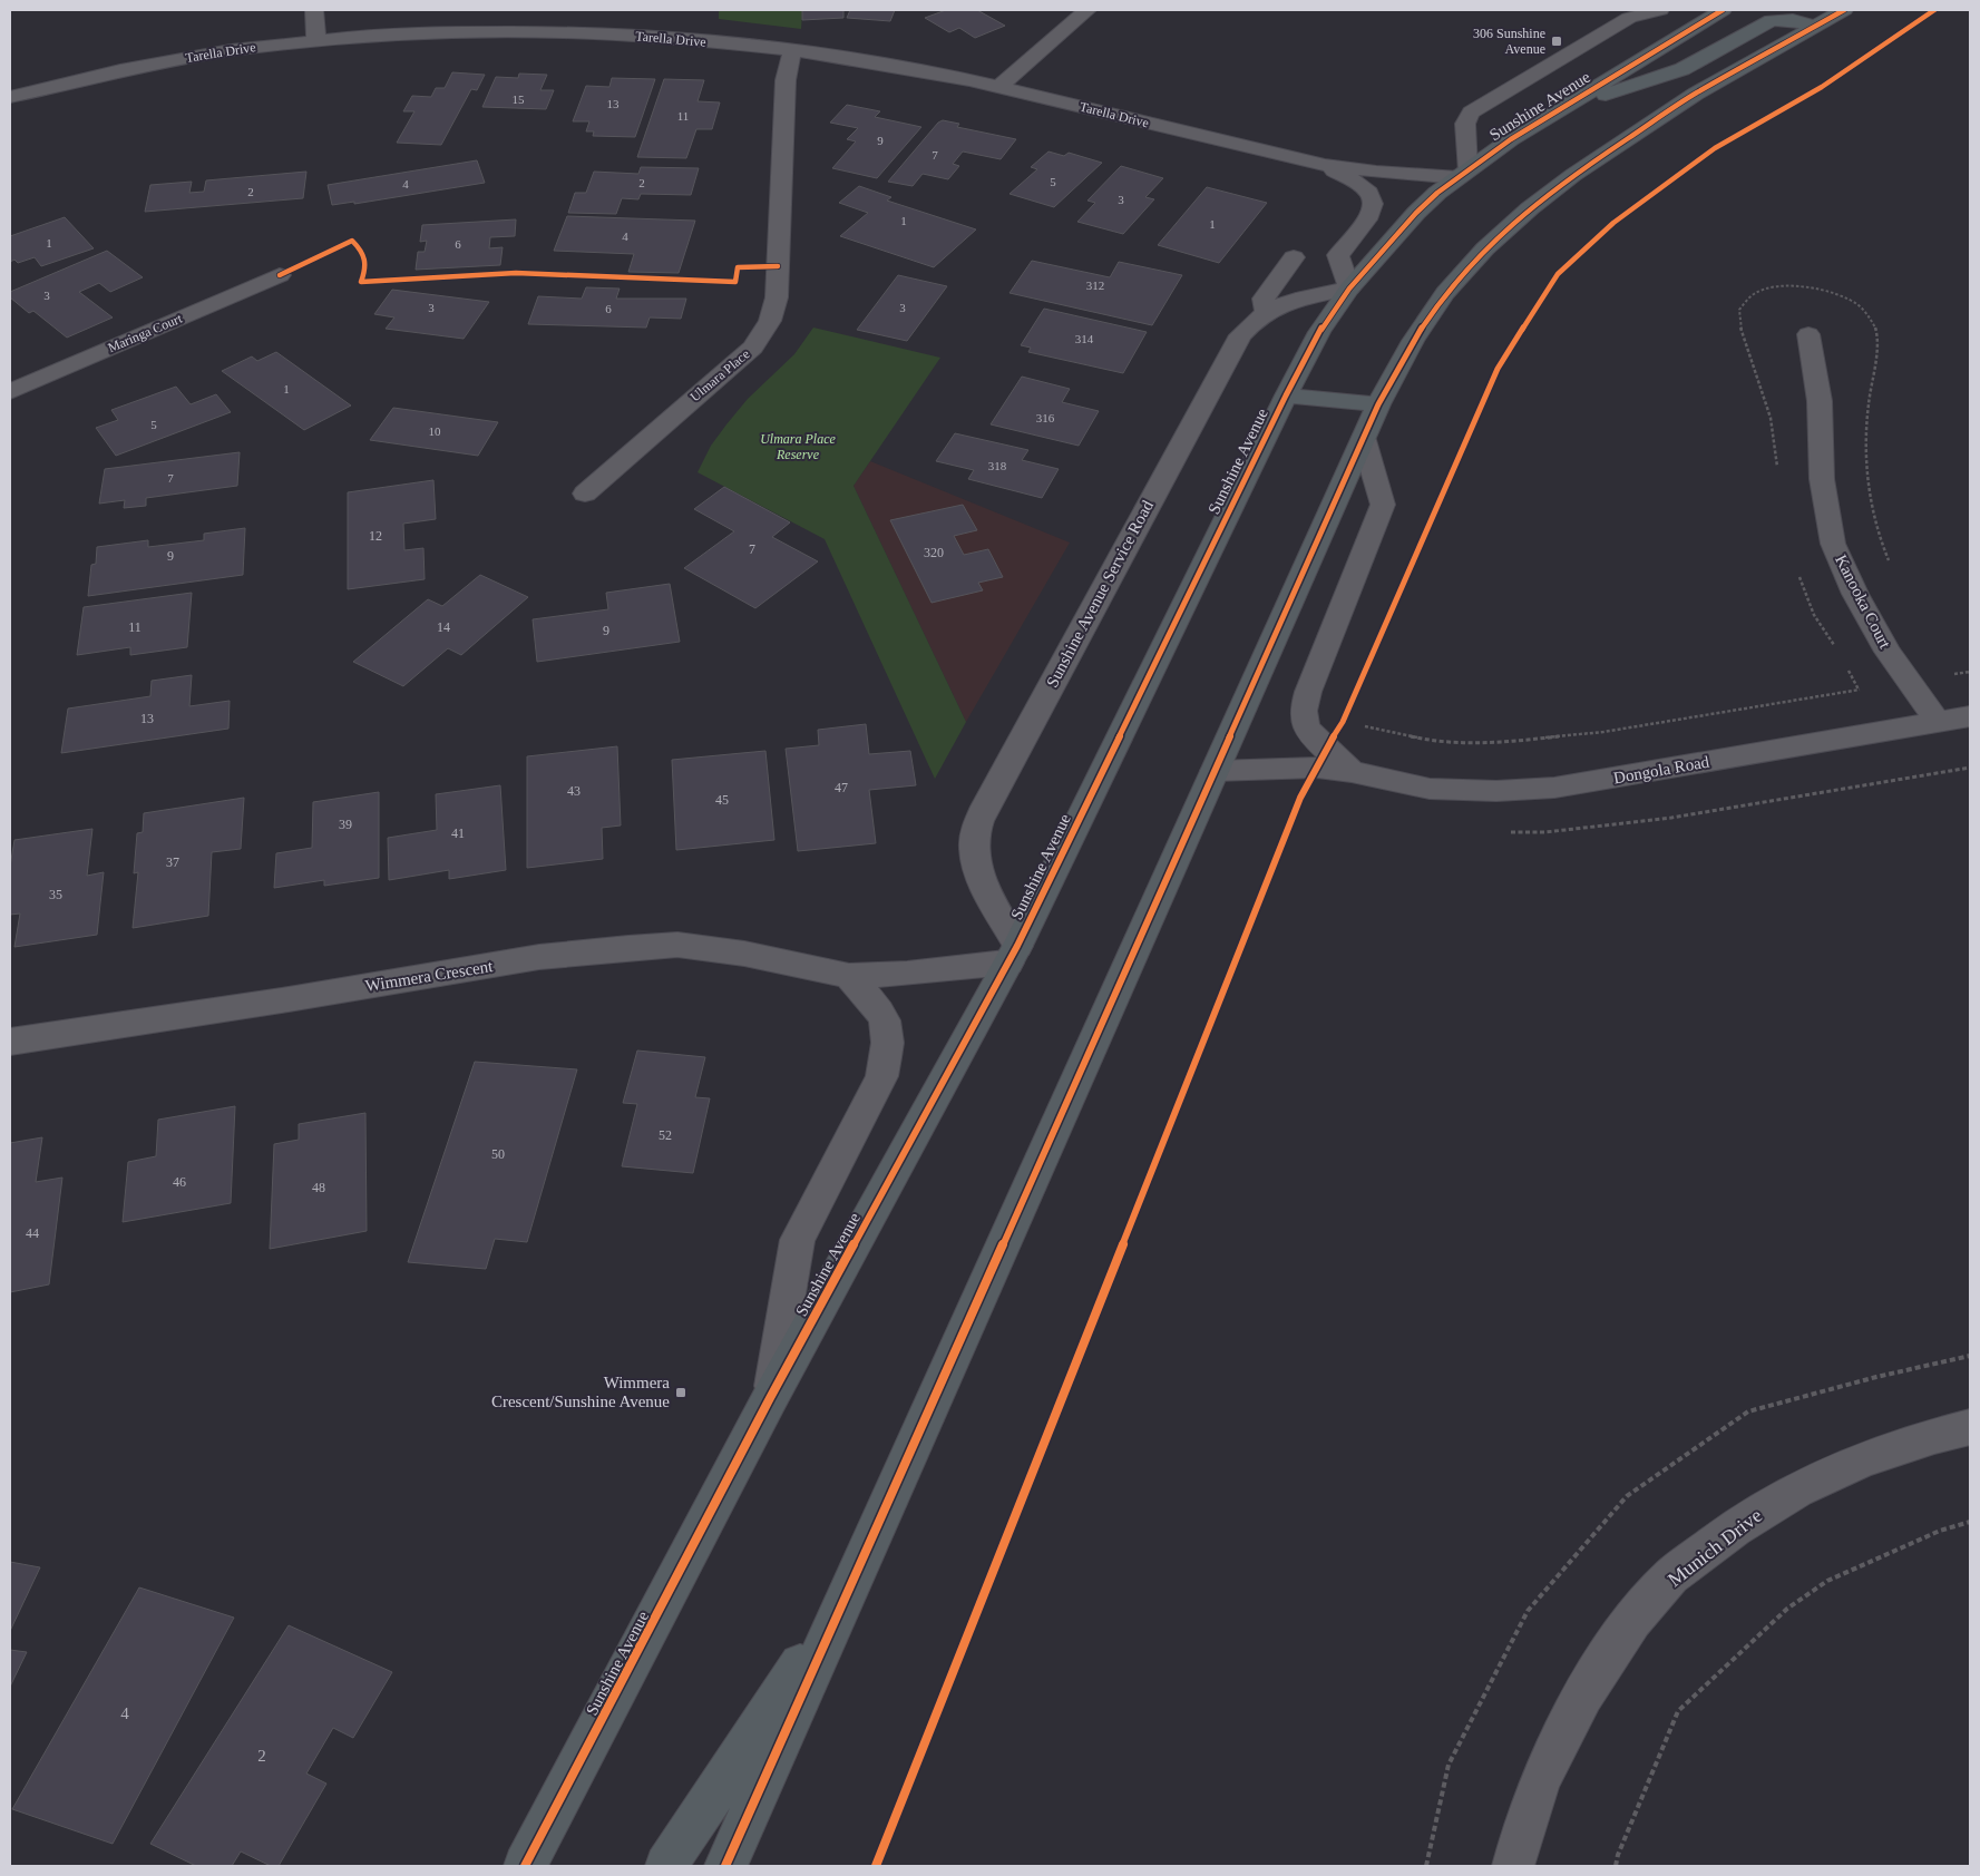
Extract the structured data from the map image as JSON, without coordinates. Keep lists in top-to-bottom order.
{
  "streets": {
    "main road": ["Sunshine Avenue"],
    "street": [
      "Tarella Drive",
      "Maringa Court",
      "Ulmara Place",
      "Sunshine Avenue Service Road",
      "Kanooka Court",
      "Dongola Road",
      "Wimmera Crescent",
      "Munich Drive"
    ]
  },
  "crossings": [
    ["Tarella Drive", "Sunshine Avenue"],
    ["Tarella Drive", "Ulmara Place"],
    ["Tarella Drive", "Sunshine Avenue Service Road"],
    ["Sunshine Avenue", "Sunshine Avenue Service Road"],
    ["Sunshine Avenue", "Wimmera Crescent"],
    ["Sunshine Avenue Service Road", "Wimmera Crescent"],
    ["Kanooka Court", "Dongola Road"]
  ],
  "parks": ["Ulmara Place Reserve"],
  "places": {
    "transit": ["306 Sunshine Avenue", "Wimmera Crescent/Sunshine Avenue"]
  },
  "house_numbers": [
    "15",
    "13",
    "11",
    "9",
    "7",
    "5",
    "2",
    "4",
    "2",
    "3",
    "1",
    "1",
    "4",
    "1",
    "6",
    "312",
    "3",
    "3",
    "3",
    "6",
    "314",
    "1",
    "316",
    "5",
    "10",
    "318",
    "7",
    "12",
    "7",
    "320",
    "9",
    "11",
    "14",
    "9",
    "13",
    "47",
    "43",
    "45",
    "39",
    "41",
    "37",
    "35",
    "52",
    "50",
    "46",
    "48",
    "44",
    "4",
    "2"
  ]
}
